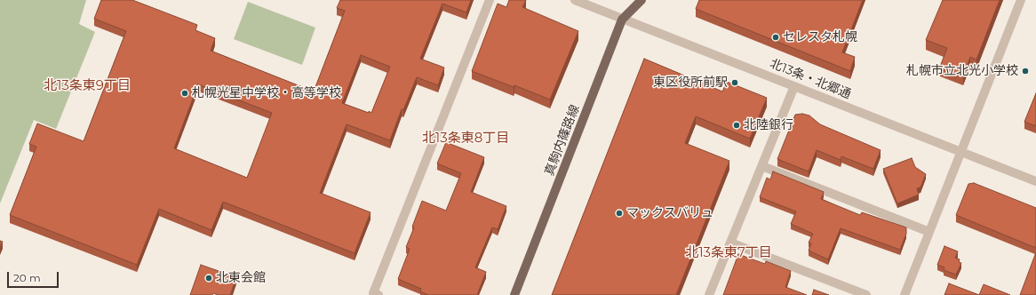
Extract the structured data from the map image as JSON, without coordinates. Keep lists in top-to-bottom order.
{
  "streets": {
    "main road": ["真駒内篠路線"],
    "street": ["北13条・北郷通"]
  },
  "crossings": [
    ["北13条・北郷通", "真駒内篠路線"]
  ],
  "districts": ["北13条東9丁目", "北13条東8丁目", "北13条東7丁目"],
  "places": [
    "セレスタ札幌",
    "札幌市立北光小学校",
    "東区役所前駅",
    "札幌光星中学校・高等学校",
    "北陸銀行",
    "マックスバリュ",
    "北東会館"
  ],
  "scale_bar": "20 m"
}
